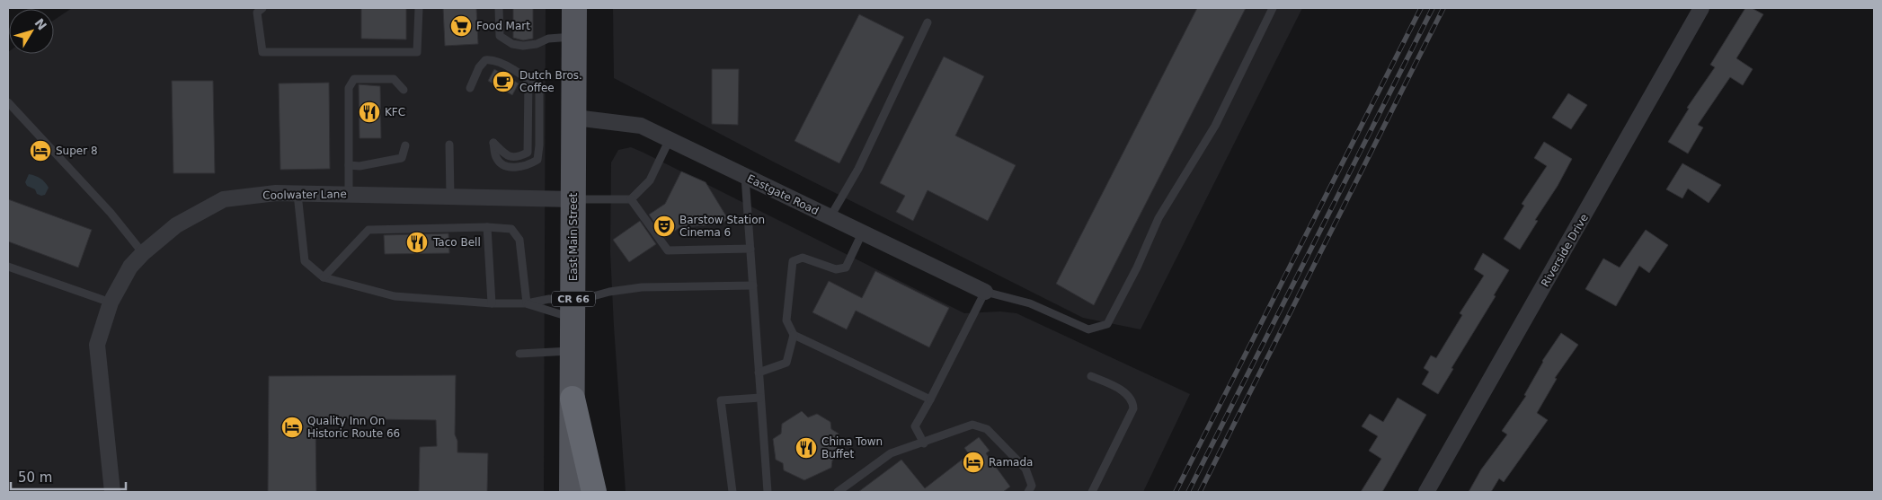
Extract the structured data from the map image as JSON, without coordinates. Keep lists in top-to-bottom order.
{
  "streets": {
    "main road": ["East Main Street", "CR 66"],
    "street": ["Coolwater Lane", "Eastgate Road", "Riverside Drive"]
  },
  "crossings": [
    ["Coolwater Lane", "East Main Street"],
    ["Eastgate Road", "East Main Street"]
  ],
  "places": {
    "supermarket": ["Food Mart"],
    "cafe": ["Dutch Bros. Coffee"],
    "restaurant": ["KFC", "Taco Bell", "China Town Buffet"],
    "hotel": ["Super 8", "Quality Inn On Historic Route 66", "Ramada"],
    "theatre": ["Barstow Station Cinema 6"]
  },
  "scale_bar": "50 m",
  "north": "top right"
}
